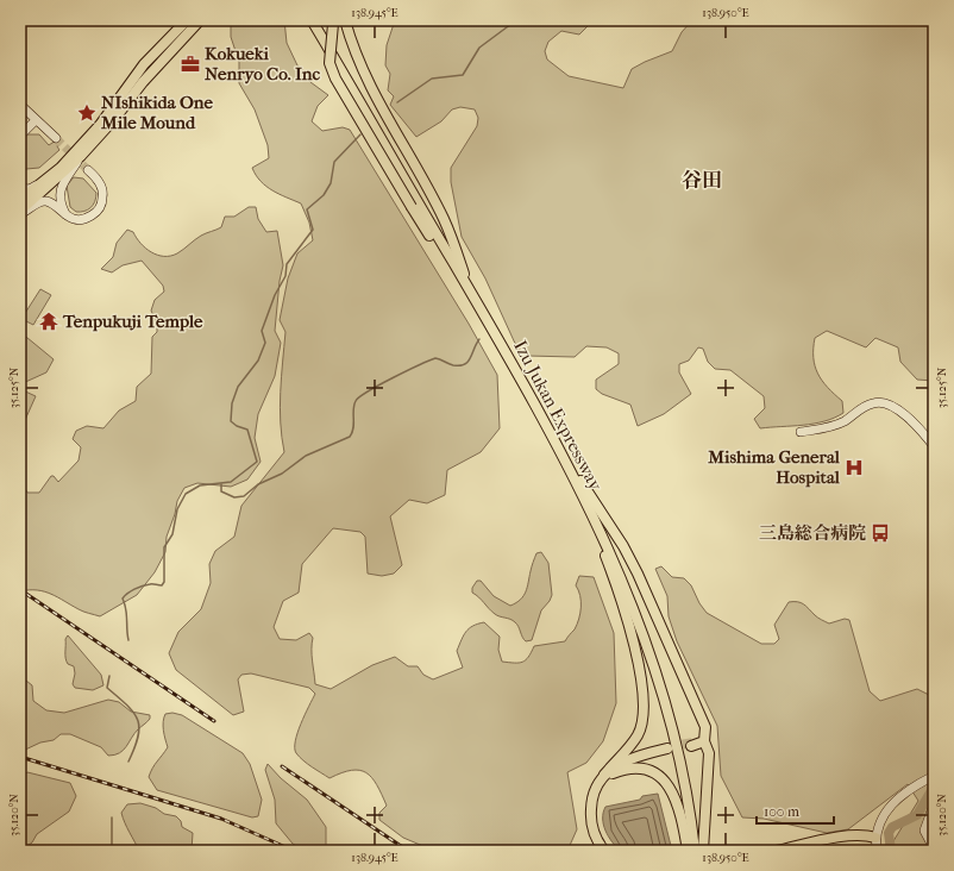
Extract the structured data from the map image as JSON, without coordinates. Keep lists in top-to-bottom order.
{
  "streets": {
    "highway": ["Izu Jukan Expressway"]
  },
  "districts": ["谷田"],
  "places": {
    "office": ["Kokueki Nenryo Co. Inc"],
    "place": ["NIshikida One Mile Mound"],
    "temple": ["Tenpukuji Temple"],
    "hospital": ["Mishima General Hospital"],
    "bus stop": ["三島総合病院"]
  },
  "scale_bar": "100 m",
  "coordinates": [
    "138.945°E",
    "138.950°E",
    "35.125°N",
    "35.120°N"
  ]
}
